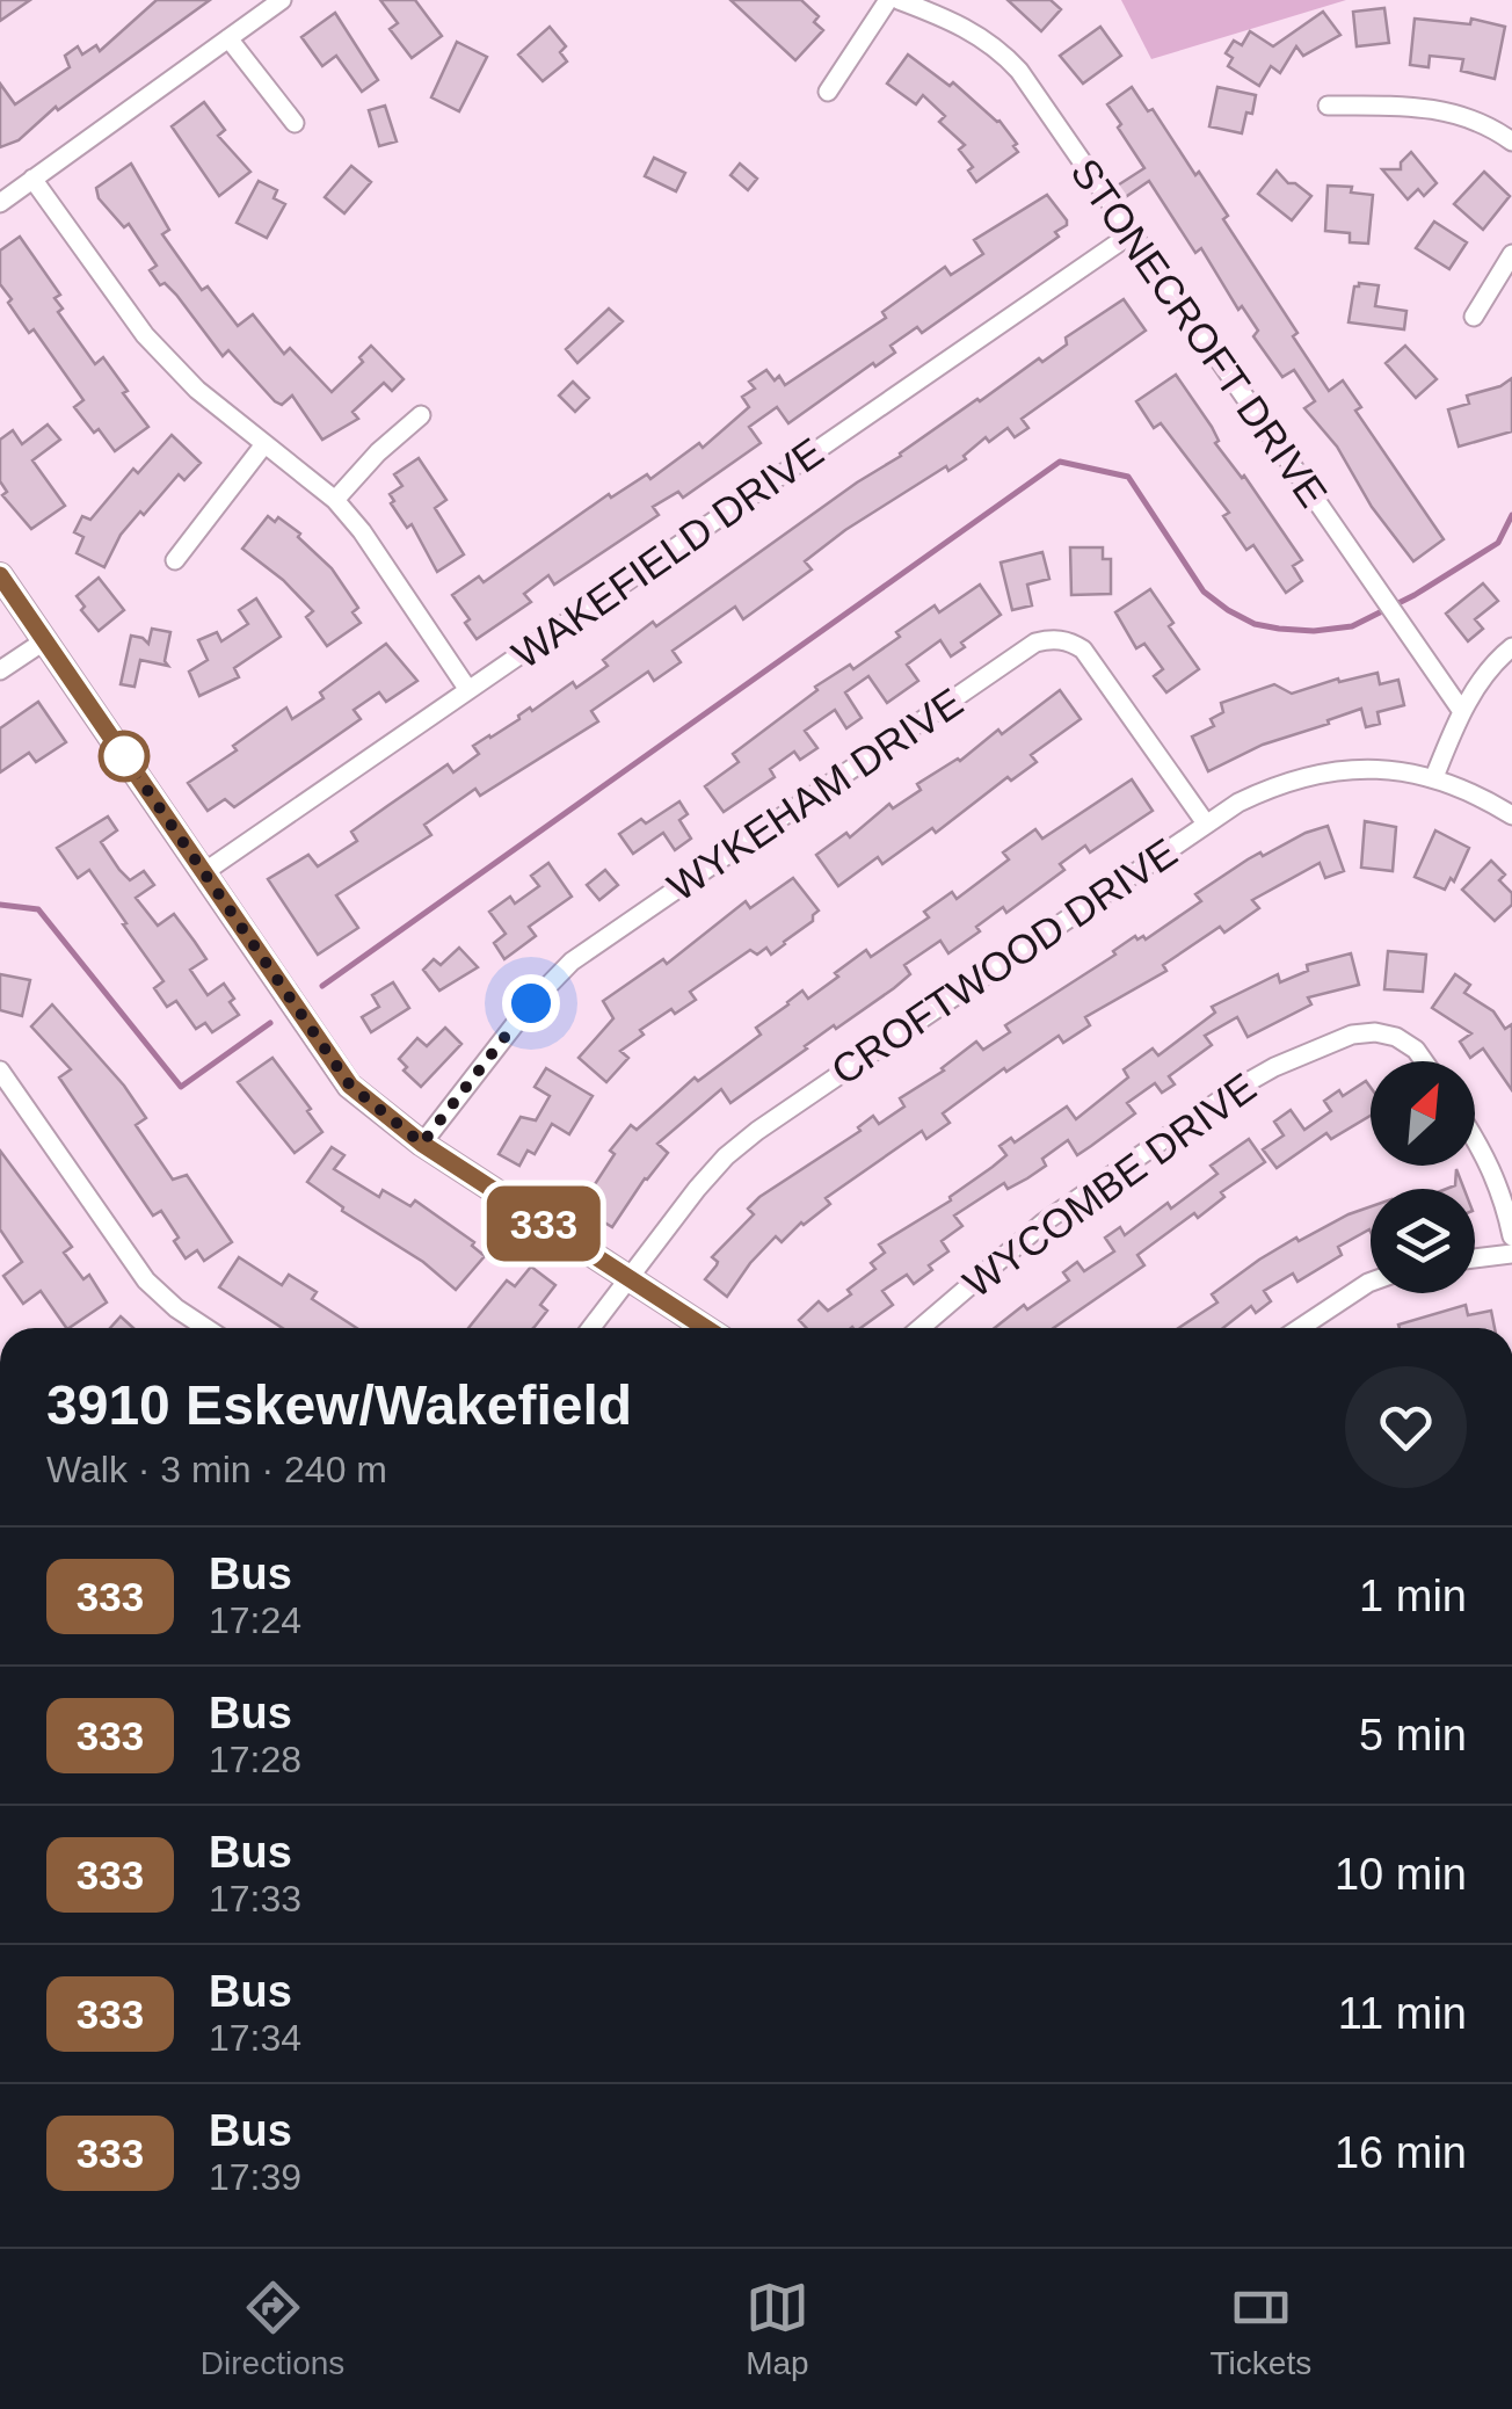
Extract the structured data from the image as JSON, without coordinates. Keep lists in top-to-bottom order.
{
  "streets": {
    "street": [
      "STONECROFT DRIVE",
      "WAKEFIELD DRIVE",
      "WYKEHAM DRIVE",
      "CROFTWOOD DRIVE",
      "WYCOMBE DRIVE"
    ]
  },
  "crossings": [
    ["STONECROFT DRIVE", "WAKEFIELD DRIVE"],
    ["WYKEHAM DRIVE", "CROFTWOOD DRIVE"]
  ],
  "lines": ["bus line 333"],
  "north": "top right",
  "page": {
    "on_map": "333",
    "heading": ["3910 Eskew/Wakefield", "Walk · 3 min · 240 m"],
    "list": [
      {
        "mark": "333",
        "name": "Bus",
        "note": "17:24",
        "value": "1 min"
      },
      {
        "mark": "333",
        "name": "Bus",
        "note": "17:28",
        "value": "5 min"
      },
      {
        "mark": "333",
        "name": "Bus",
        "note": "17:33",
        "value": "10 min"
      },
      {
        "mark": "333",
        "name": "Bus",
        "note": "17:34",
        "value": "11 min"
      },
      {
        "mark": "333",
        "name": "Bus",
        "note": "17:39",
        "value": "16 min"
      }
    ],
    "tabs": ["Directions", "Map", "Tickets"]
  }
}
